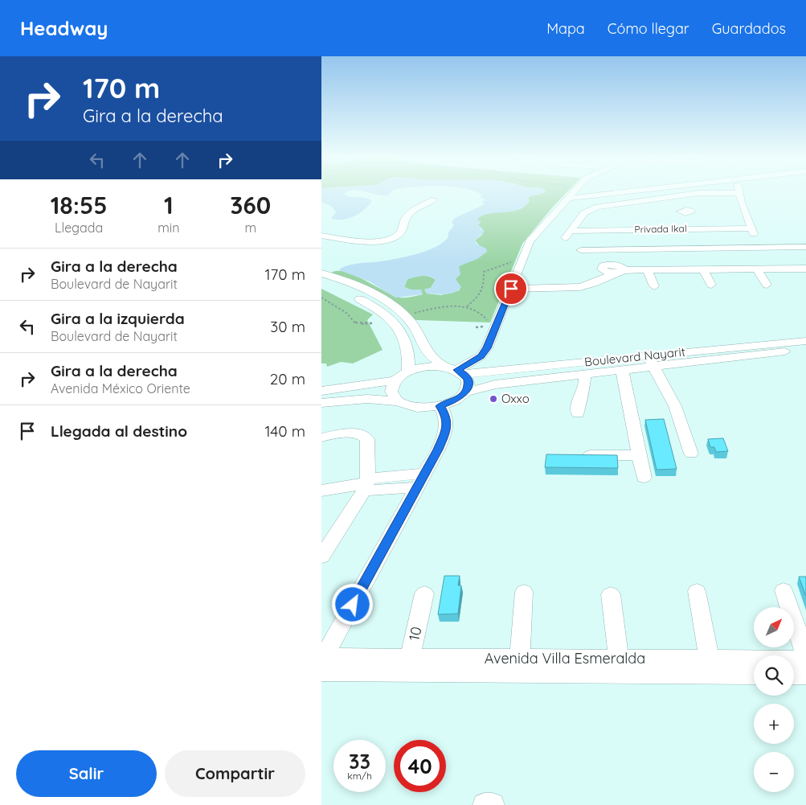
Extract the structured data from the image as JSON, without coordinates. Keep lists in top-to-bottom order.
{
  "streets": {
    "street": [
      "Privada Ikal",
      "Boulevard Nayarit",
      "10",
      "Avenida Villa Esmeralda"
    ]
  },
  "crossings": [
    ["10", "Avenida Villa Esmeralda"]
  ],
  "places": ["Oxxo"],
  "north": "top right",
  "page": {
    "header": "Headway",
    "nav": ["Mapa", "Cómo llegar", "Guardados"],
    "turn": ["170 m", "Gira a la derecha"],
    "eta": [
      "18:55",
      "Llegada",
      "1",
      "min",
      "360",
      "m"
    ],
    "list": [
      {
        "name": "Gira a la derecha",
        "note": "Boulevard de Nayarit",
        "value": "170 m"
      },
      {
        "name": "Gira a la izquierda",
        "note": "Boulevard de Nayarit",
        "value": "30 m"
      },
      {
        "name": "Gira a la derecha",
        "note": "Avenida México Oriente",
        "value": "20 m"
      },
      {
        "name": "Llegada al destino",
        "value": "140 m"
      }
    ],
    "map_buttons": ["+", "−"],
    "speed": "33 km/h",
    "limit": "40",
    "buttons": ["Salir", "Compartir"]
  }
}
